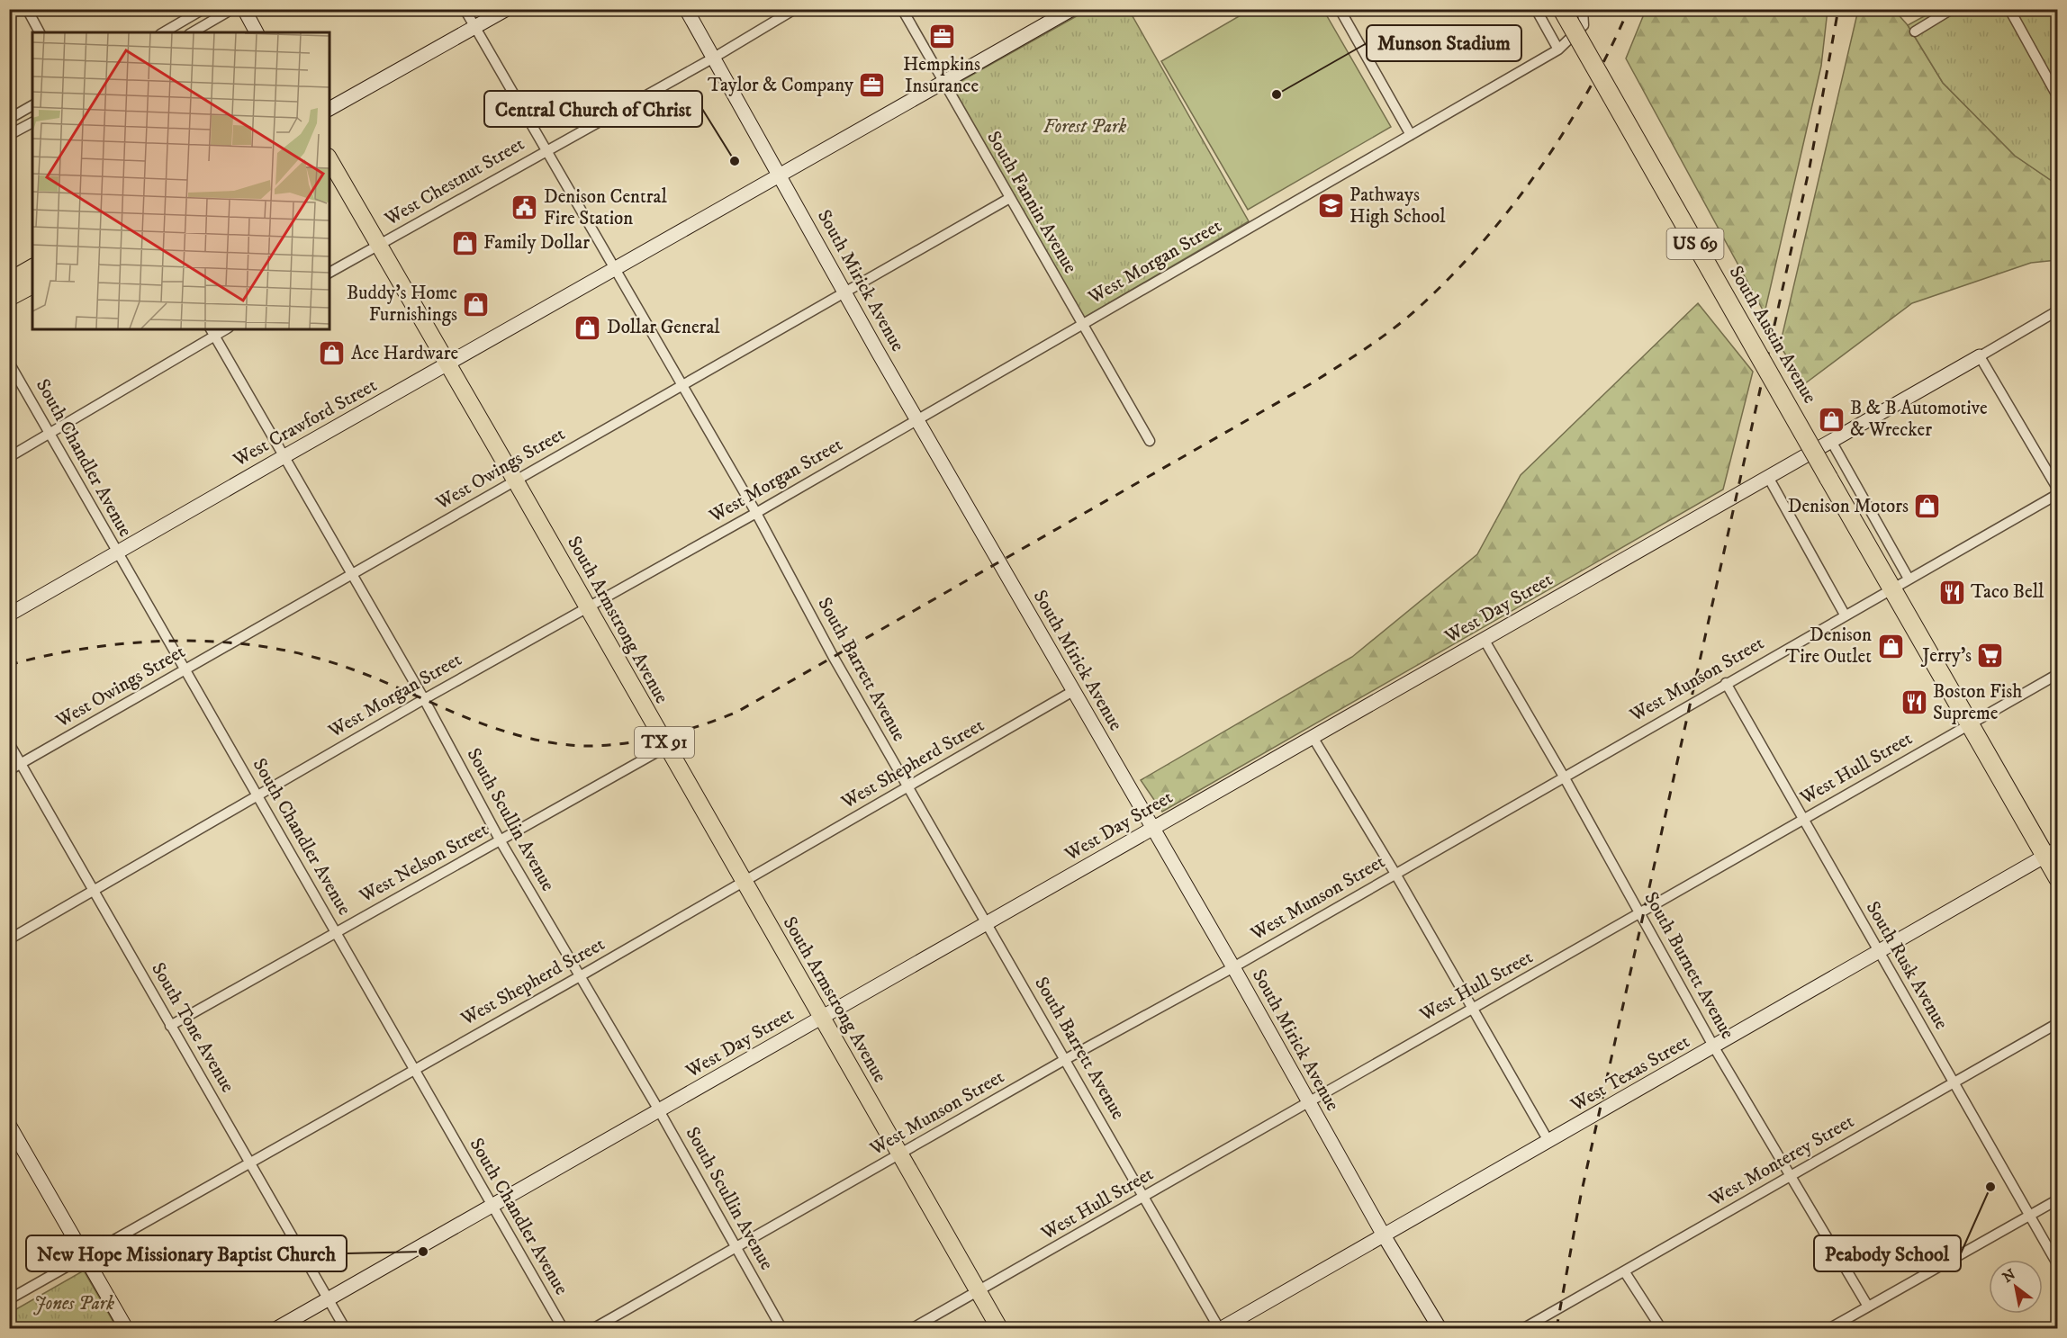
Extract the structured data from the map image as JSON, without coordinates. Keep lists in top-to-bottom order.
{
  "streets": {
    "highway": ["US 69", "South Austin Avenue"],
    "main road": ["South Armstrong Avenue", "TX 91"],
    "street": [
      "West Chestnut Street",
      "South Fannin Avenue",
      "West Morgan Street",
      "South Mirick Avenue",
      "West Crawford Street",
      "South Chandler Avenue",
      "West Owings Street",
      "West Day Street",
      "South Barrett Avenue",
      "West Munson Street",
      "West Shepherd Street",
      "West Hull Street",
      "South Scullin Avenue",
      "West Nelson Street",
      "South Burnett Avenue",
      "South Rusk Avenue",
      "South Tone Avenue",
      "West Texas Street",
      "West Monterey Street"
    ]
  },
  "crossings": [
    ["West Chestnut Street", "South Mirick Avenue"],
    ["West Chestnut Street", "South Armstrong Avenue"],
    ["West Chestnut Street", "South Barrett Avenue"],
    ["South Fannin Avenue", "West Morgan Street"],
    ["South Fannin Avenue", "West Crawford Street"],
    ["South Fannin Avenue", "West Owings Street"],
    ["West Morgan Street", "South Mirick Avenue"],
    ["West Morgan Street", "South Chandler Avenue"],
    ["West Morgan Street", "South Armstrong Avenue"],
    ["West Morgan Street", "South Barrett Avenue"],
    ["West Morgan Street", "South Scullin Avenue"],
    ["West Morgan Street", "South Tone Avenue"],
    ["South Mirick Avenue", "West Crawford Street"],
    ["South Mirick Avenue", "West Owings Street"],
    ["South Mirick Avenue", "West Day Street"],
    ["South Mirick Avenue", "West Munson Street"],
    ["South Mirick Avenue", "West Shepherd Street"],
    ["South Mirick Avenue", "West Hull Street"],
    ["South Mirick Avenue", "West Texas Street"],
    ["South Austin Avenue", "West Munson Street"],
    ["South Austin Avenue", "West Hull Street"],
    ["South Austin Avenue", "West Texas Street"],
    ["West Crawford Street", "South Chandler Avenue"],
    ["West Crawford Street", "South Armstrong Avenue"],
    ["West Crawford Street", "South Barrett Avenue"],
    ["West Crawford Street", "South Scullin Avenue"],
    ["South Chandler Avenue", "West Owings Street"],
    ["South Chandler Avenue", "West Day Street"],
    ["South Chandler Avenue", "West Shepherd Street"],
    ["South Chandler Avenue", "West Nelson Street"],
    ["West Owings Street", "South Armstrong Avenue"],
    ["West Owings Street", "South Barrett Avenue"],
    ["West Owings Street", "South Scullin Avenue"],
    ["West Owings Street", "South Tone Avenue"],
    ["West Day Street", "South Armstrong Avenue"],
    ["West Day Street", "South Barrett Avenue"],
    ["West Day Street", "South Scullin Avenue"],
    ["West Day Street", "South Burnett Avenue"],
    ["West Day Street", "South Tone Avenue"],
    ["South Armstrong Avenue", "West Munson Street"],
    ["South Armstrong Avenue", "West Shepherd Street"],
    ["South Armstrong Avenue", "West Hull Street"],
    ["South Armstrong Avenue", "West Nelson Street"],
    ["South Barrett Avenue", "West Munson Street"],
    ["South Barrett Avenue", "West Shepherd Street"],
    ["South Barrett Avenue", "West Hull Street"],
    ["South Barrett Avenue", "West Texas Street"],
    ["West Munson Street", "South Scullin Avenue"],
    ["West Munson Street", "South Burnett Avenue"],
    ["West Munson Street", "South Rusk Avenue"],
    ["West Shepherd Street", "South Scullin Avenue"],
    ["West Shepherd Street", "South Tone Avenue"],
    ["West Hull Street", "South Burnett Avenue"],
    ["West Hull Street", "South Rusk Avenue"],
    ["South Scullin Avenue", "West Nelson Street"],
    ["West Nelson Street", "South Tone Avenue"],
    ["South Burnett Avenue", "West Texas Street"],
    ["South Burnett Avenue", "West Monterey Street"],
    ["South Rusk Avenue", "West Texas Street"],
    ["South Rusk Avenue", "West Monterey Street"]
  ],
  "parks": ["Forest Park", "Jones Park"],
  "places": {
    "office": ["Hempkins Insurance", "Taylor & Company"],
    "other": [
      "Munson Stadium",
      "Central Church of Christ",
      "Peabody School",
      "New Hope Missionary Baptist Church"
    ],
    "school or university": ["Pathways High School"],
    "public building": ["Denison Central Fire Station"],
    "shop": [
      "Family Dollar",
      "Buddy's Home Furnishings",
      "Dollar General",
      "Ace Hardware",
      "B & B Automotive & Wrecker",
      "Denison Motors",
      "Denison Tire Outlet"
    ],
    "restaurant": ["Taco Bell", "Boston Fish Supreme"],
    "supermarket": ["Jerry's"]
  },
  "north": "top left"
}
